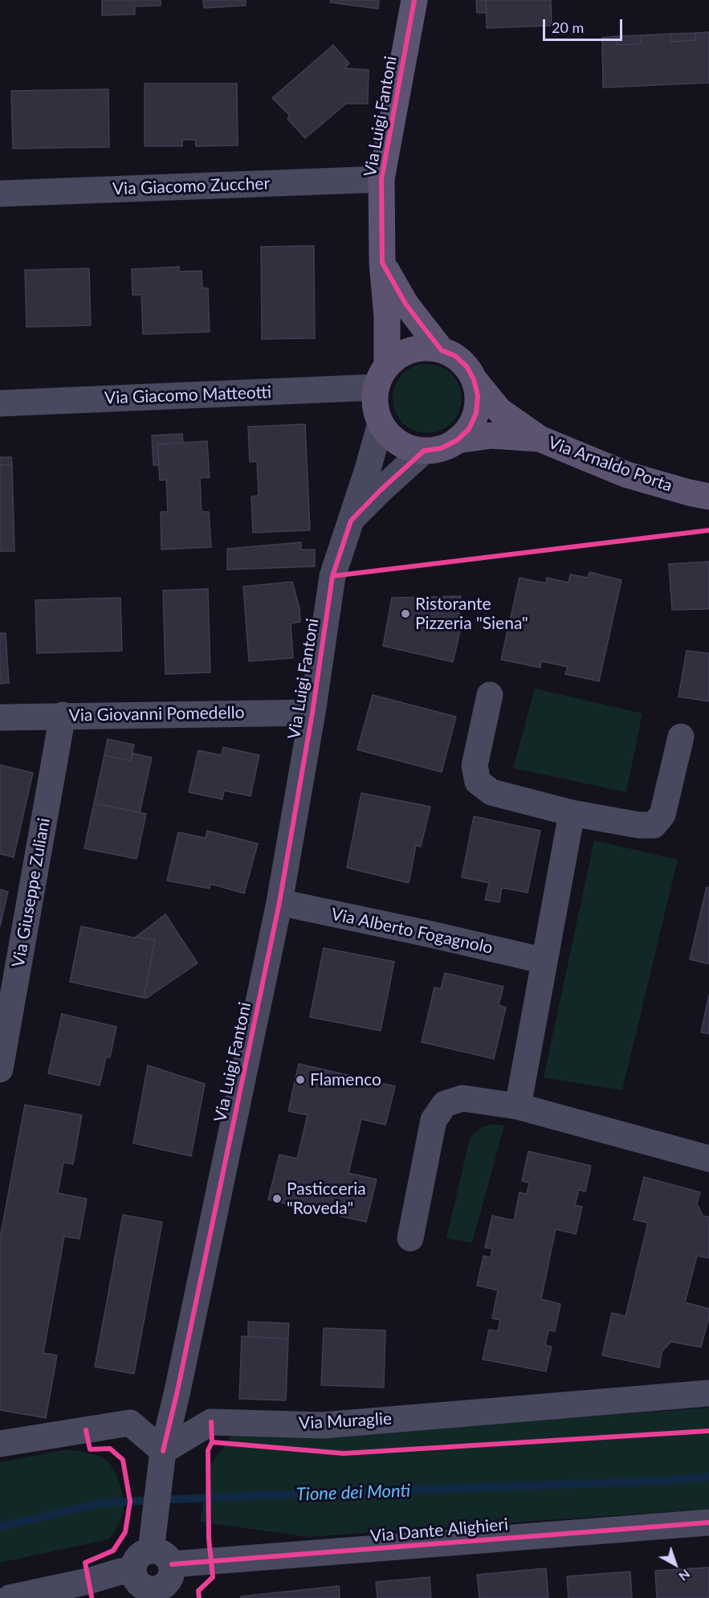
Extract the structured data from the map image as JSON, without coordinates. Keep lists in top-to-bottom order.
{
  "streets": {
    "main road": ["Via Luigi Fantoni", "Via Arnaldo Porta"],
    "street": [
      "Via Giacomo Zuccher",
      "Via Giacomo Matteotti",
      "Via Giovanni Pomedello",
      "Via Giuseppe Zuliani",
      "Via Alberto Fogagnolo",
      "Via Muraglie",
      "Via Dante Alighieri"
    ]
  },
  "crossings": [
    ["Via Luigi Fantoni", "Via Giacomo Zuccher"],
    ["Via Luigi Fantoni", "Via Giacomo Matteotti"],
    ["Via Luigi Fantoni", "Via Arnaldo Porta"],
    ["Via Luigi Fantoni", "Via Giovanni Pomedello"],
    ["Via Luigi Fantoni", "Via Alberto Fogagnolo"],
    ["Via Luigi Fantoni", "Via Muraglie"],
    ["Via Luigi Fantoni", "Via Dante Alighieri"],
    ["Via Giacomo Matteotti", "Via Arnaldo Porta"],
    ["Via Giovanni Pomedello", "Via Giuseppe Zuliani"]
  ],
  "water": ["Tione dei Monti"],
  "places": ["Ristorante Pizzeria \"Siena\"", "Flamenco", "Pasticceria \"Roveda\""],
  "scale_bar": "20 m",
  "north": "bottom right"
}
